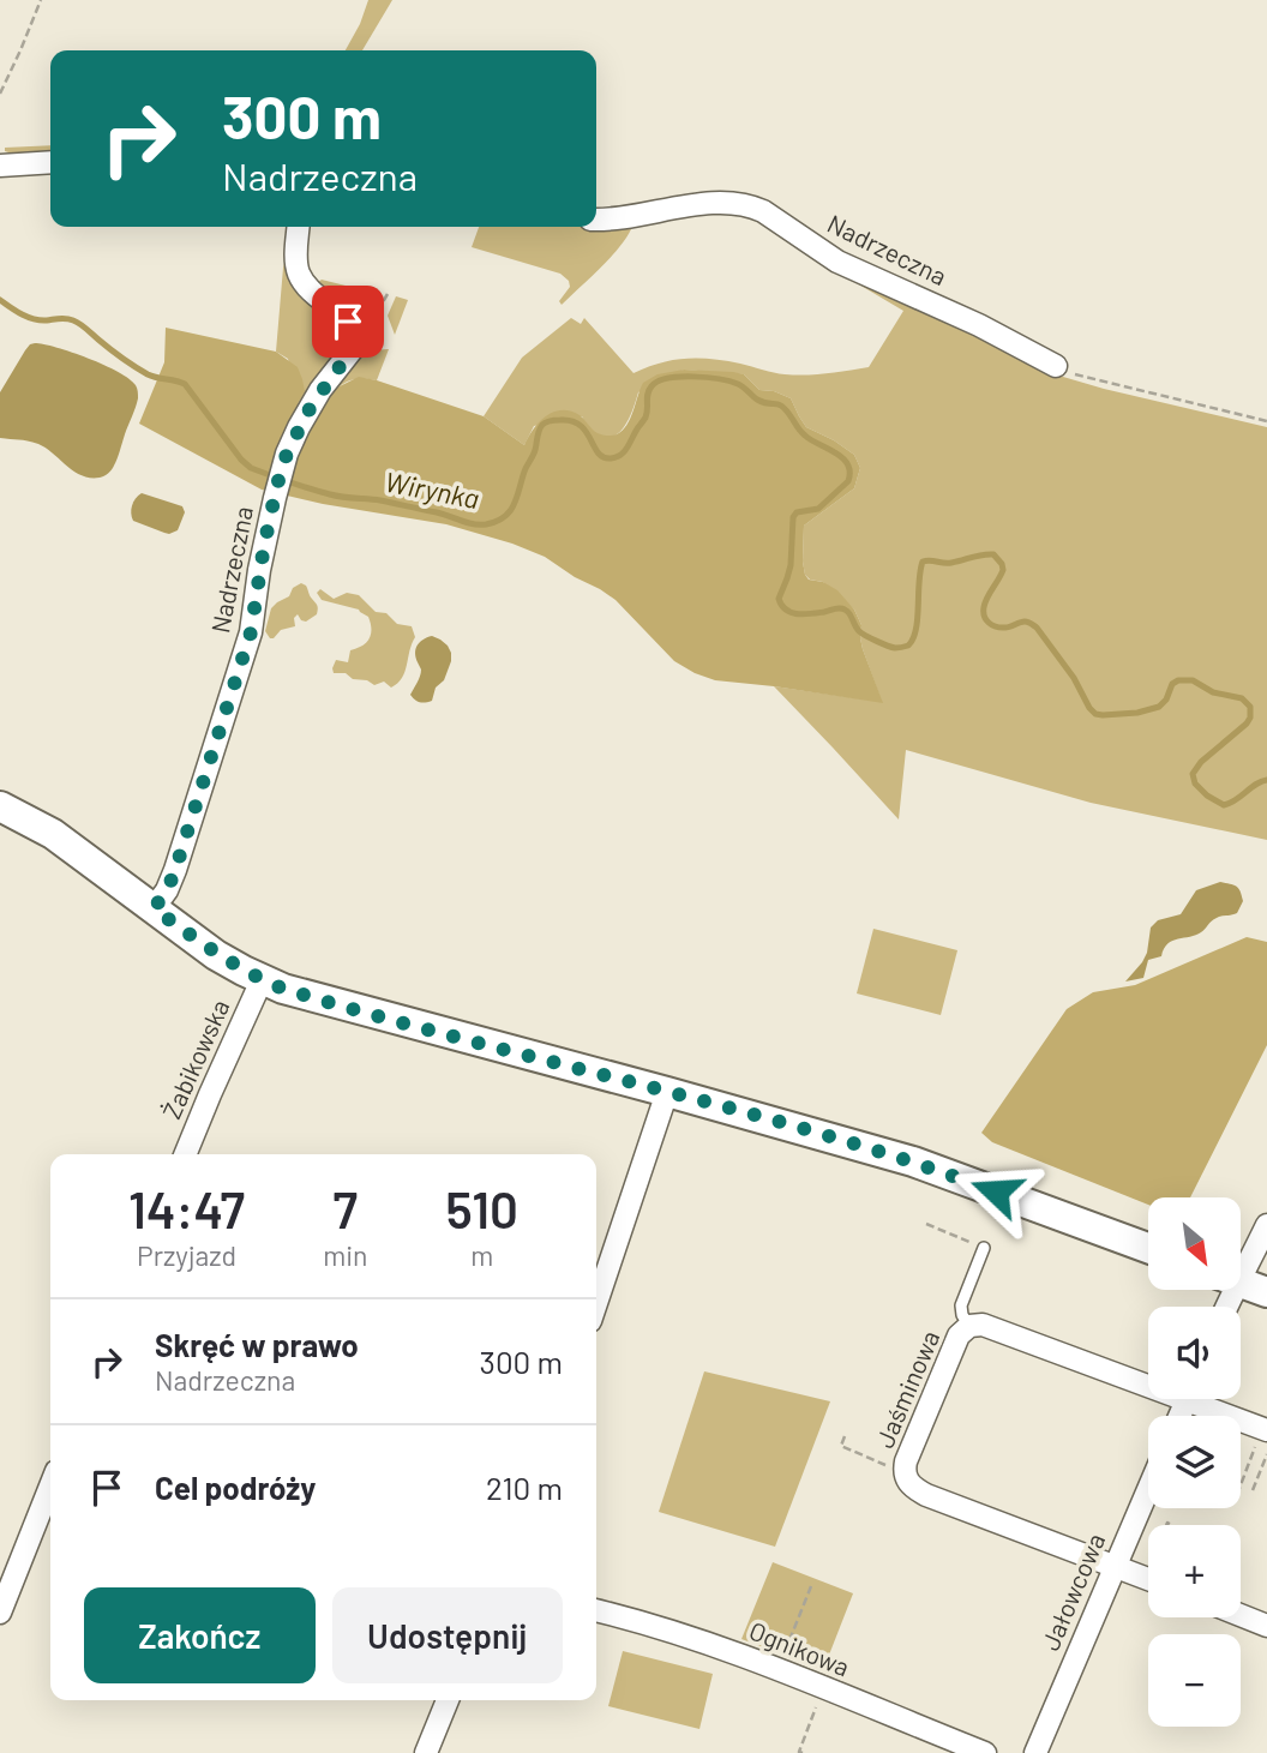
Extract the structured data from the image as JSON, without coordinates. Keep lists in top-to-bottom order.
{
  "streets": {
    "street": [
      "Nadrzeczna",
      "Żabikowska",
      "Jaśminowa",
      "Jałowcowa",
      "Ognikowa"
    ]
  },
  "crossings": [
    ["Jaśminowa", "Jałowcowa"]
  ],
  "water": ["Wirynka"],
  "north": "bottom right",
  "page": {
    "turn": ["300 m", "Nadrzeczna"],
    "eta": [
      "14:47",
      "Przyjazd",
      "7",
      "min",
      "510",
      "m"
    ],
    "map_buttons": ["+", "−"],
    "list": [
      {
        "name": "Skręć w prawo",
        "note": "Nadrzeczna",
        "value": "300 m"
      },
      {
        "name": "Cel podróży",
        "value": "210 m"
      }
    ],
    "buttons": ["Zakończ", "Udostępnij"]
  }
}
